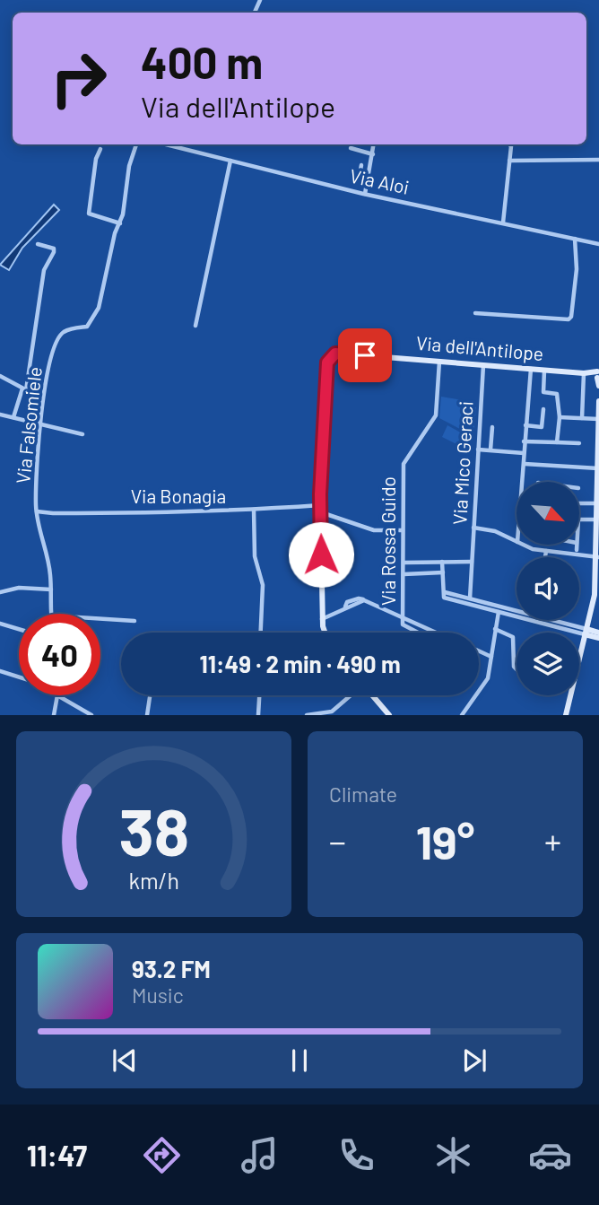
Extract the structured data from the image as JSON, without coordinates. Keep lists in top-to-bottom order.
{
  "streets": {
    "street": [
      "Via Aloi",
      "Via dell'Antilope",
      "Via Falsomiele",
      "Via Mico Geraci",
      "Via Bonagia",
      "Via Rossa Guido"
    ]
  },
  "crossings": [
    ["Via dell'Antilope", "Via Mico Geraci"],
    ["Via dell'Antilope", "Via Bonagia"],
    ["Via dell'Antilope", "Via Rossa Guido"],
    ["Via Falsomiele", "Via Bonagia"]
  ],
  "north": "bottom right",
  "page": {
    "turn": ["400 m", "Via dell'Antilope"],
    "limit": "40",
    "trip": "11:49 · 2 min · 490 m",
    "tile": "Climate",
    "heat": ["−", "19°", "+"],
    "song": ["93.2 FM", "Music"],
    "tabs": "11:47",
    "gauge": ["38", "km/h"]
  }
}
